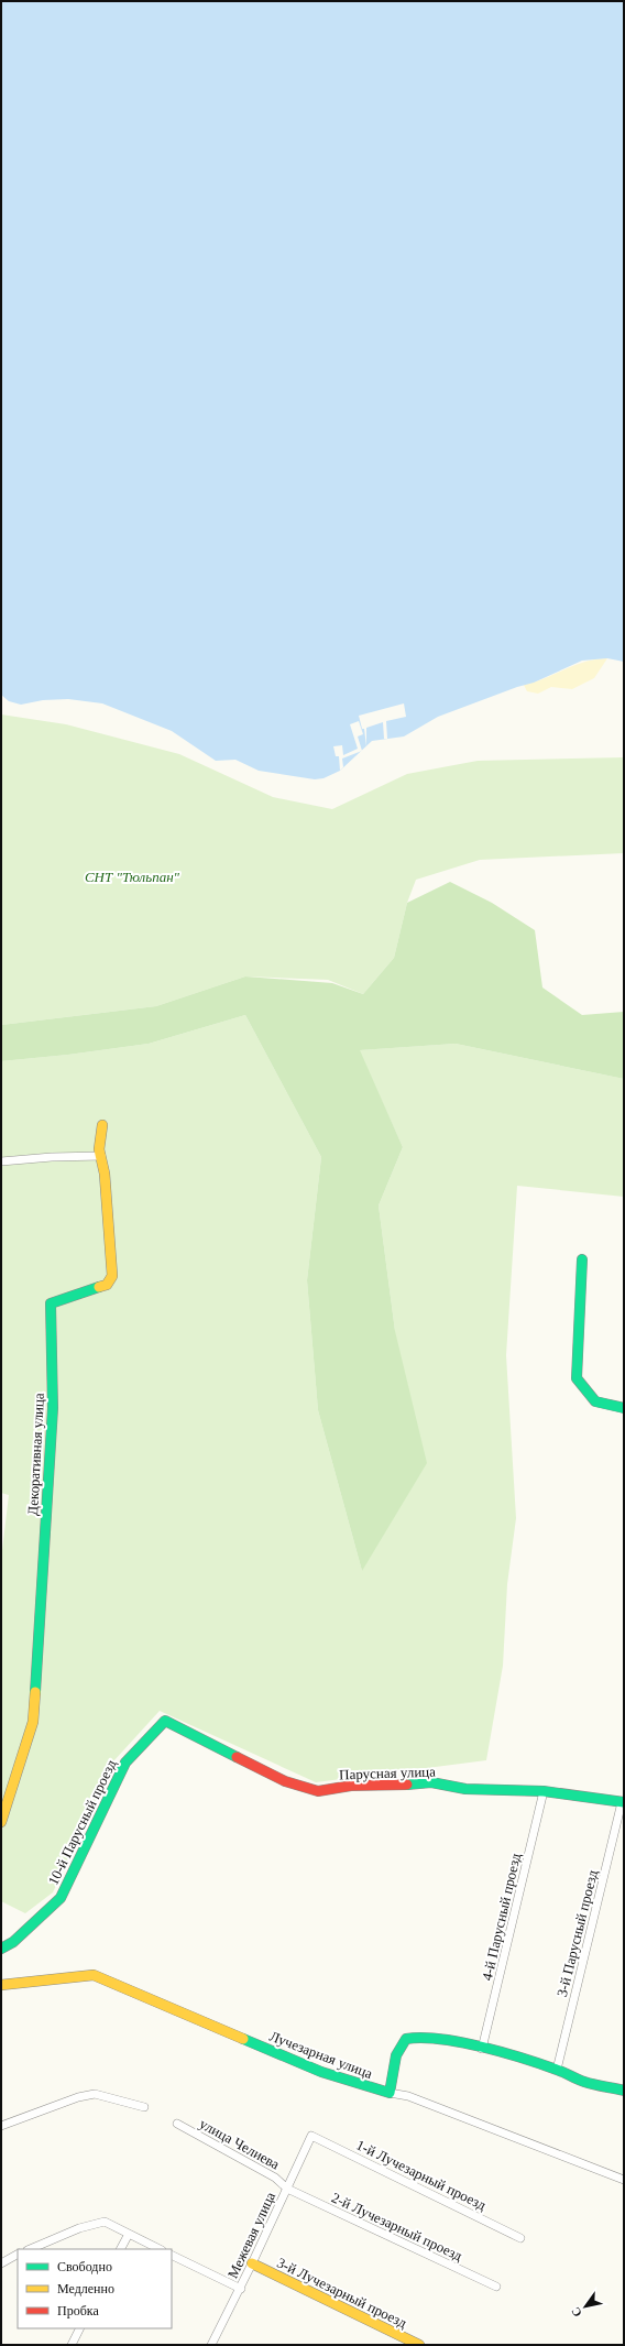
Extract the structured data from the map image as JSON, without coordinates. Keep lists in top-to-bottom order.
{
  "streets": {
    "street": [
      "Декоративная улица",
      "Парусная улица",
      "10-й Парусный проезд",
      "4-й Парусный проезд",
      "3-й Парусный проезд",
      "Лучезарная улица",
      "улица Челиева",
      "1-й Лучезарный проезд",
      "2-й Лучезарный проезд",
      "Межевая улица",
      "3-й Лучезарный проезд"
    ]
  },
  "crossings": [
    ["Парусная улица", "10-й Парусный проезд"],
    ["Парусная улица", "4-й Парусный проезд"],
    ["Парусная улица", "3-й Парусный проезд"],
    ["4-й Парусный проезд", "Лучезарная улица"],
    ["3-й Парусный проезд", "Лучезарная улица"],
    ["улица Челиева", "2-й Лучезарный проезд"],
    ["улица Челиева", "Межевая улица"],
    ["1-й Лучезарный проезд", "Межевая улица"],
    ["2-й Лучезарный проезд", "Межевая улица"],
    ["Межевая улица", "3-й Лучезарный проезд"]
  ],
  "parks": ["СНТ \"Тюльпан\""],
  "legend": ["Свободно", "Медленно", "Пробка"],
  "north": "bottom left"
}
